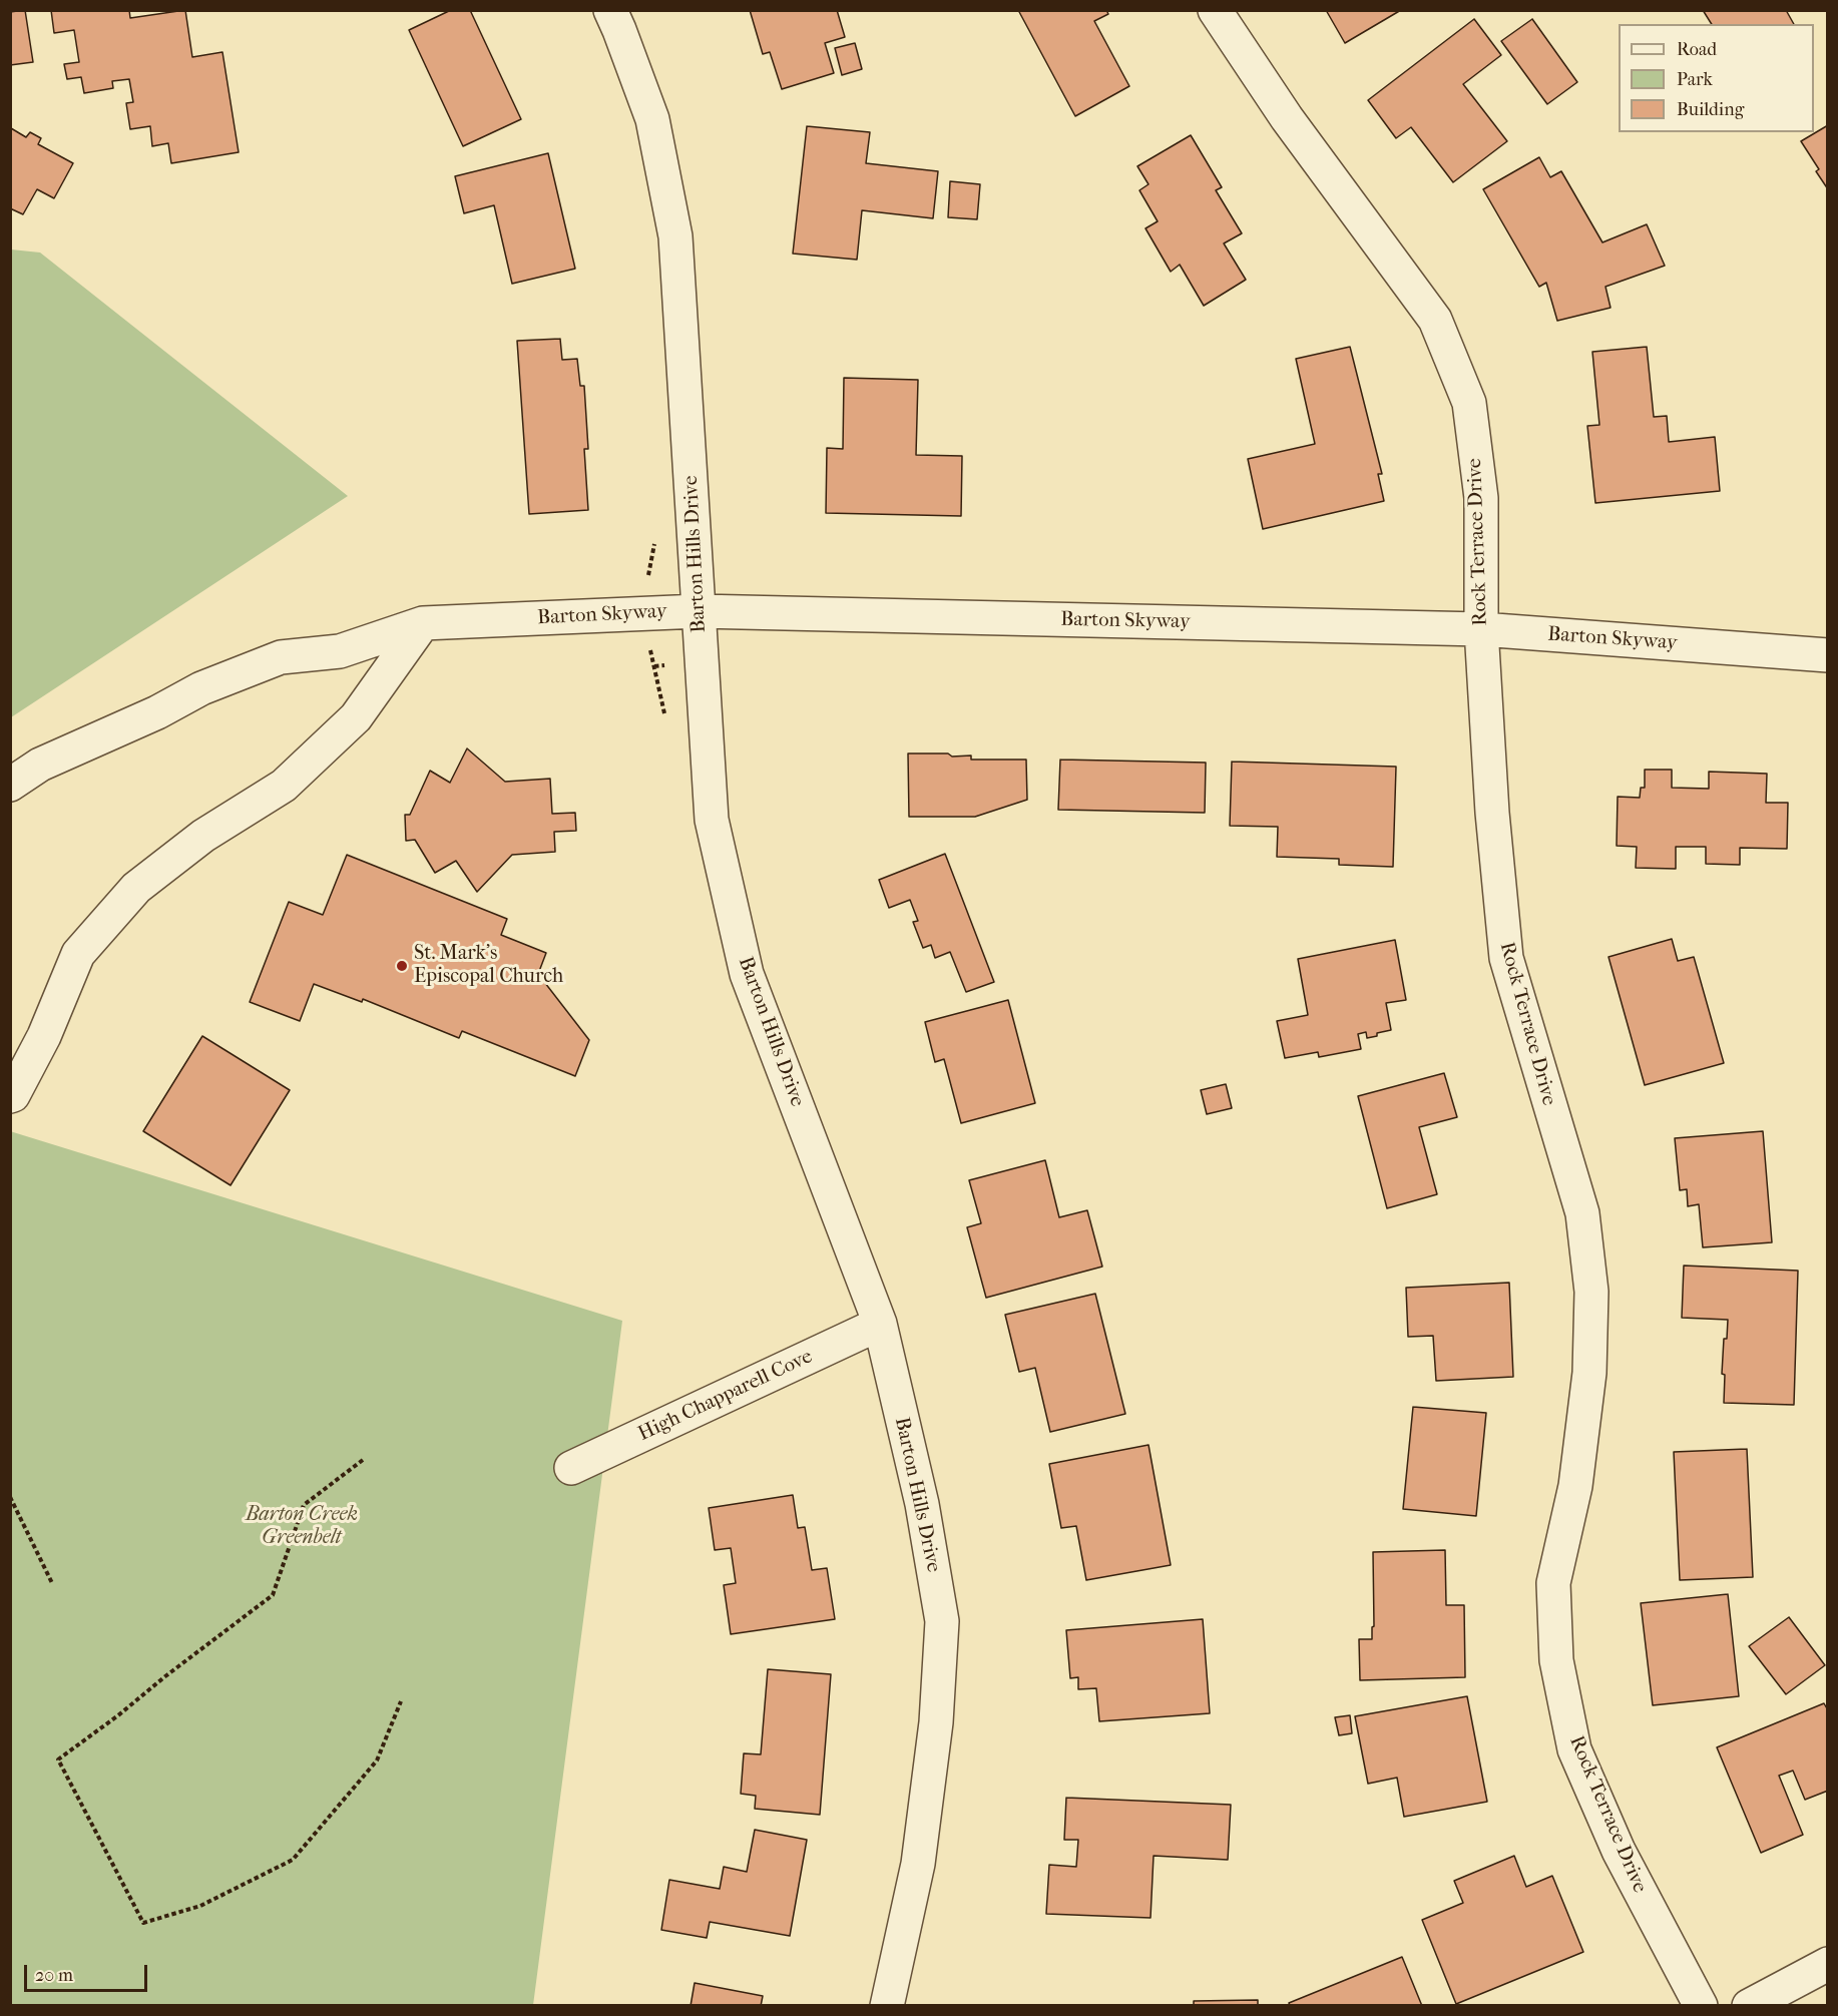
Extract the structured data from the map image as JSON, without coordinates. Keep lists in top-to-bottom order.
{
  "streets": {
    "street": [
      "Rock Terrace Drive",
      "Barton Hills Drive",
      "Barton Skyway",
      "High Chapparell Cove"
    ]
  },
  "crossings": [
    ["Rock Terrace Drive", "Barton Skyway"],
    ["Barton Hills Drive", "Barton Skyway"],
    ["Barton Hills Drive", "High Chapparell Cove"]
  ],
  "parks": ["Barton Creek Greenbelt"],
  "places": ["St. Mark's Episcopal Church"],
  "legend": ["Road", "Park", "Building"],
  "scale_bar": "20 m"
}
